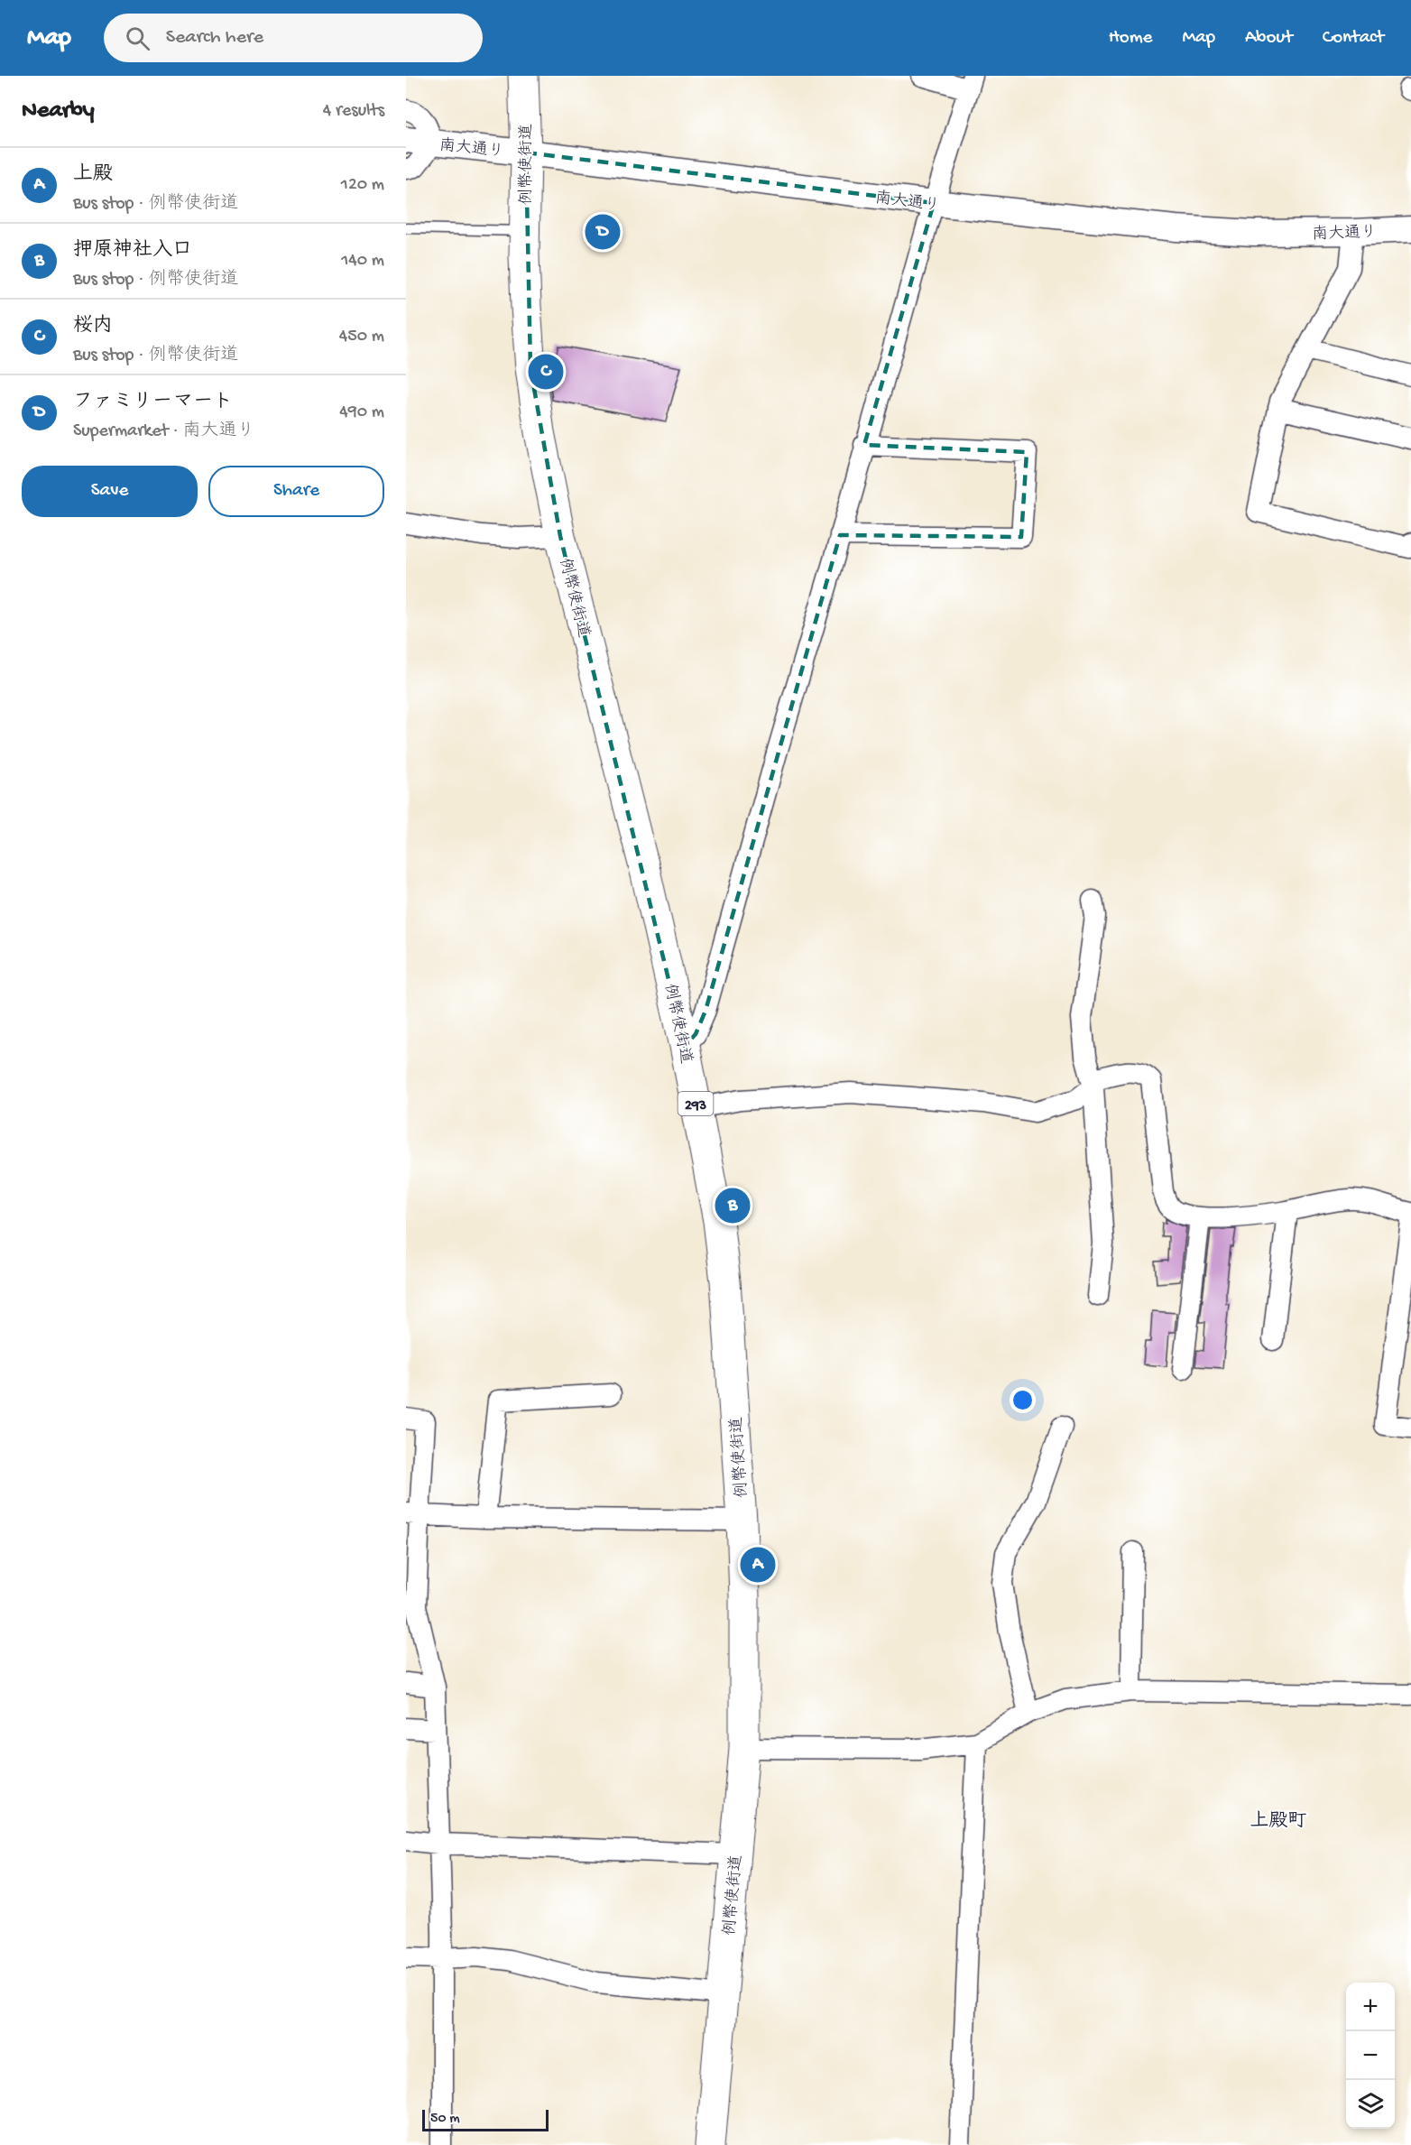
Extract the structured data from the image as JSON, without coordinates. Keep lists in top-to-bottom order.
{
  "streets": {
    "highway": ["例幣使街道", "293"],
    "street": ["南大通り"]
  },
  "crossings": [
    ["南大通り", "例幣使街道"]
  ],
  "districts": ["上殿町"],
  "scale_bar": "50 m",
  "page": {
    "header": "Map",
    "search": "Search here",
    "nav": [
      "Home",
      "Map",
      "About",
      "Contact"
    ],
    "heading": ["Nearby", "4 results"],
    "list": [
      {
        "mark": "A",
        "name": "上殿",
        "note": "Bus stop · 例幣使街道",
        "value": "120 m"
      },
      {
        "mark": "B",
        "name": "押原神社入口",
        "note": "Bus stop · 例幣使街道",
        "value": "140 m"
      },
      {
        "mark": "C",
        "name": "桜内",
        "note": "Bus stop · 例幣使街道",
        "value": "450 m"
      },
      {
        "mark": "D",
        "name": "ファミリーマート",
        "note": "Supermarket · 南大通り",
        "value": "490 m"
      }
    ],
    "pins": [
      "D",
      "C",
      "B",
      "A"
    ],
    "buttons": ["Save", "Share"],
    "map_buttons": ["+", "−"],
    "scale": "50 m"
  }
}
